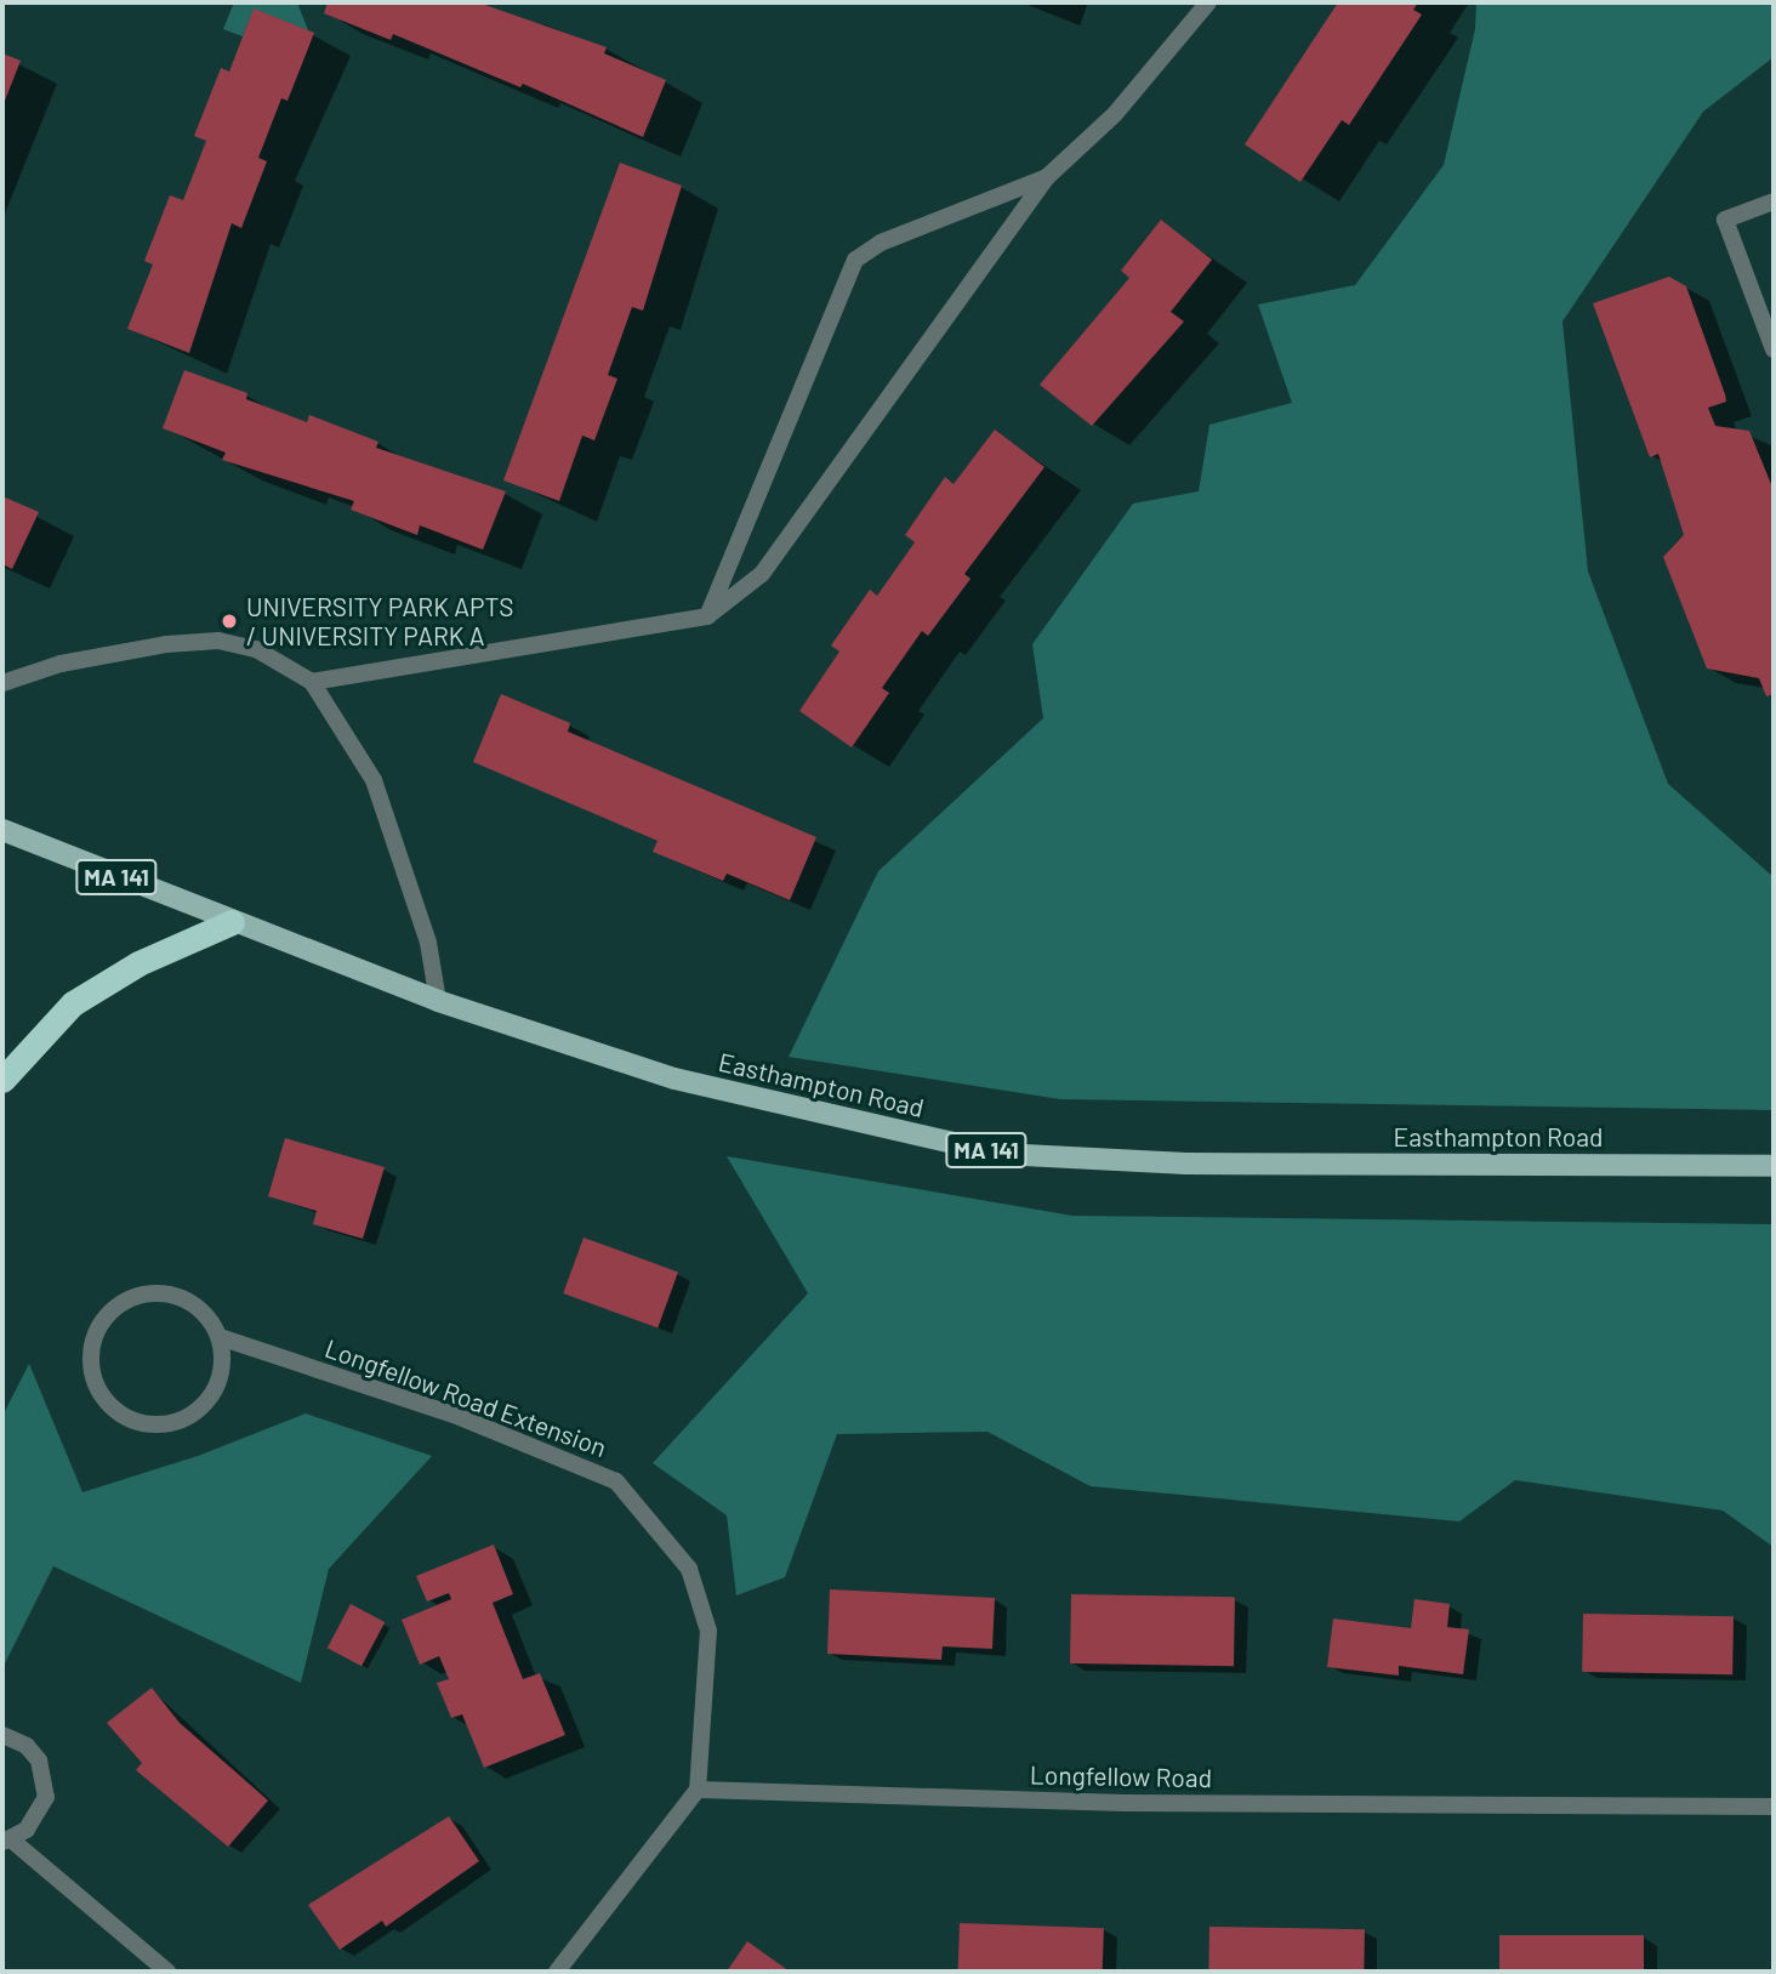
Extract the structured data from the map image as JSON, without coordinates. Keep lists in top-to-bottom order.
{
  "streets": {
    "main road": ["MA 141", "Easthampton Road"],
    "street": ["Longfellow Road Extension", "Longfellow Road"]
  },
  "crossings": [
    ["Longfellow Road Extension", "Longfellow Road"]
  ],
  "places": ["UNIVERSITY PARK APTS / UNIVERSITY PARK A"]
}
